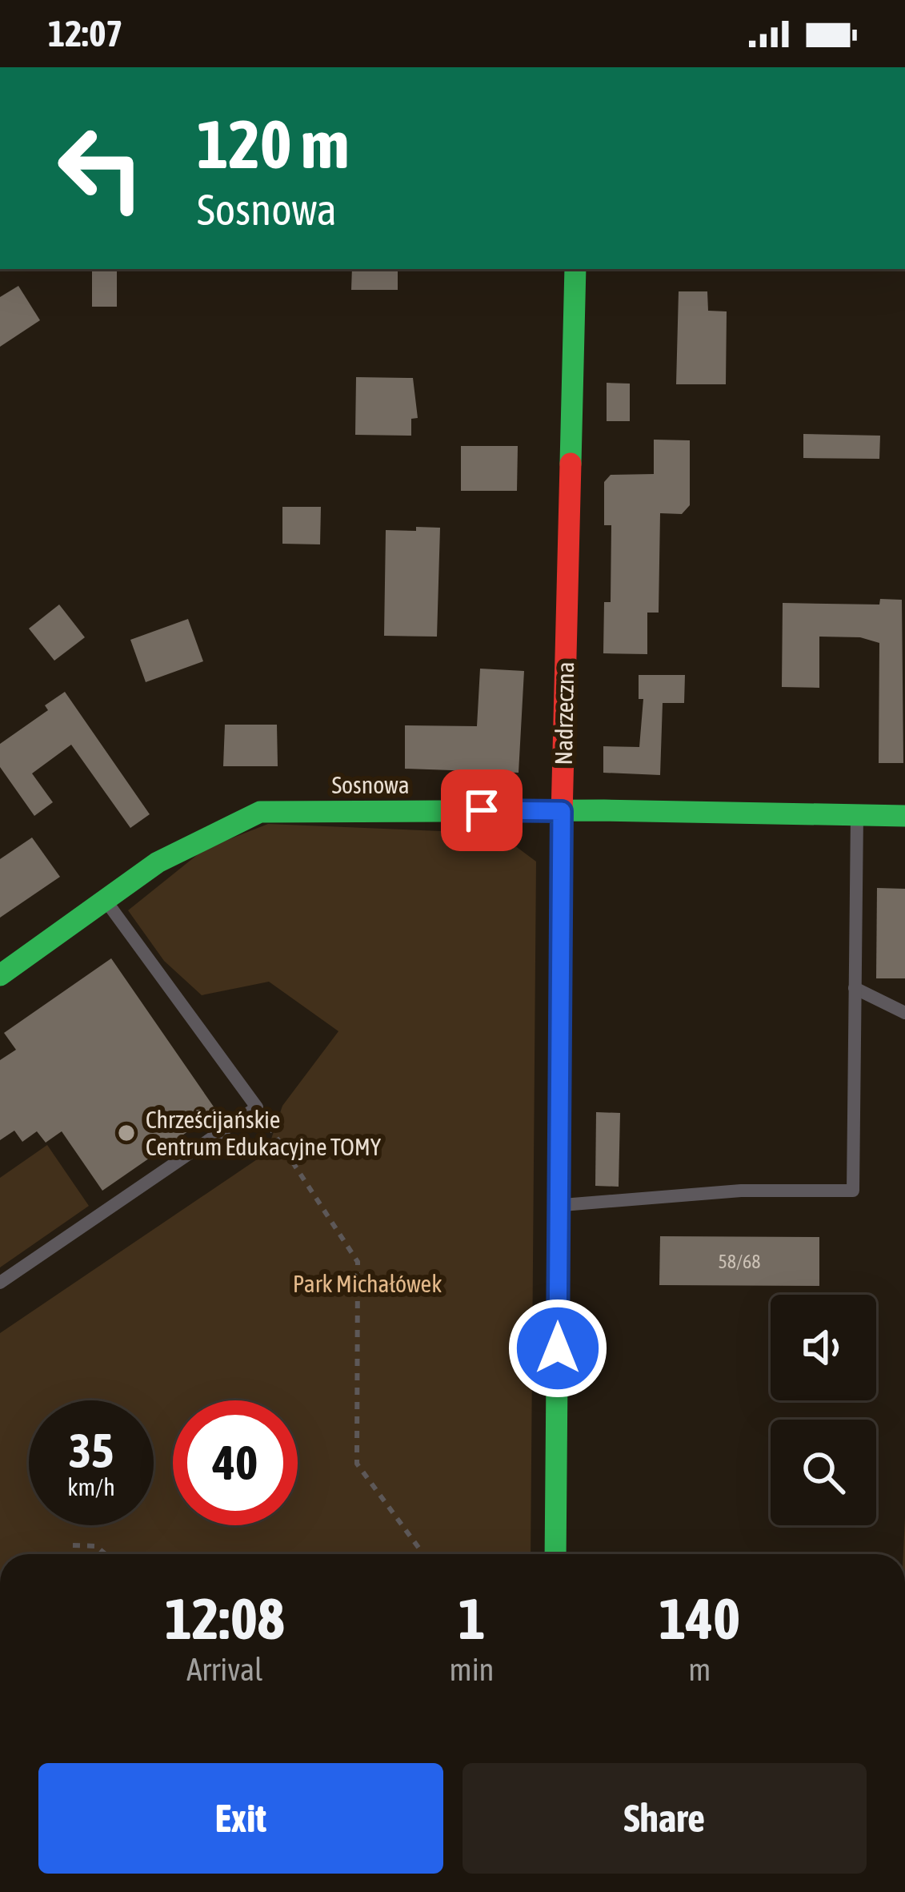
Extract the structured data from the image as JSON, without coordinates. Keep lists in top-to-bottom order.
{
  "streets": {
    "street": ["Nadrzeczna", "Sosnowa"]
  },
  "crossings": [
    ["Nadrzeczna", "Sosnowa"]
  ],
  "parks": ["Park Michałówek"],
  "places": ["Chrześcijańskie Centrum Edukacyjne TOMY"],
  "house_numbers": ["58/68"],
  "page": {
    "status": "12:07",
    "turn": ["120 m", "Sosnowa"],
    "speed": "35 km/h",
    "limit": "40",
    "eta": [
      "12:08",
      "Arrival",
      "1",
      "min",
      "140",
      "m"
    ],
    "buttons": ["Exit", "Share"]
  }
}
